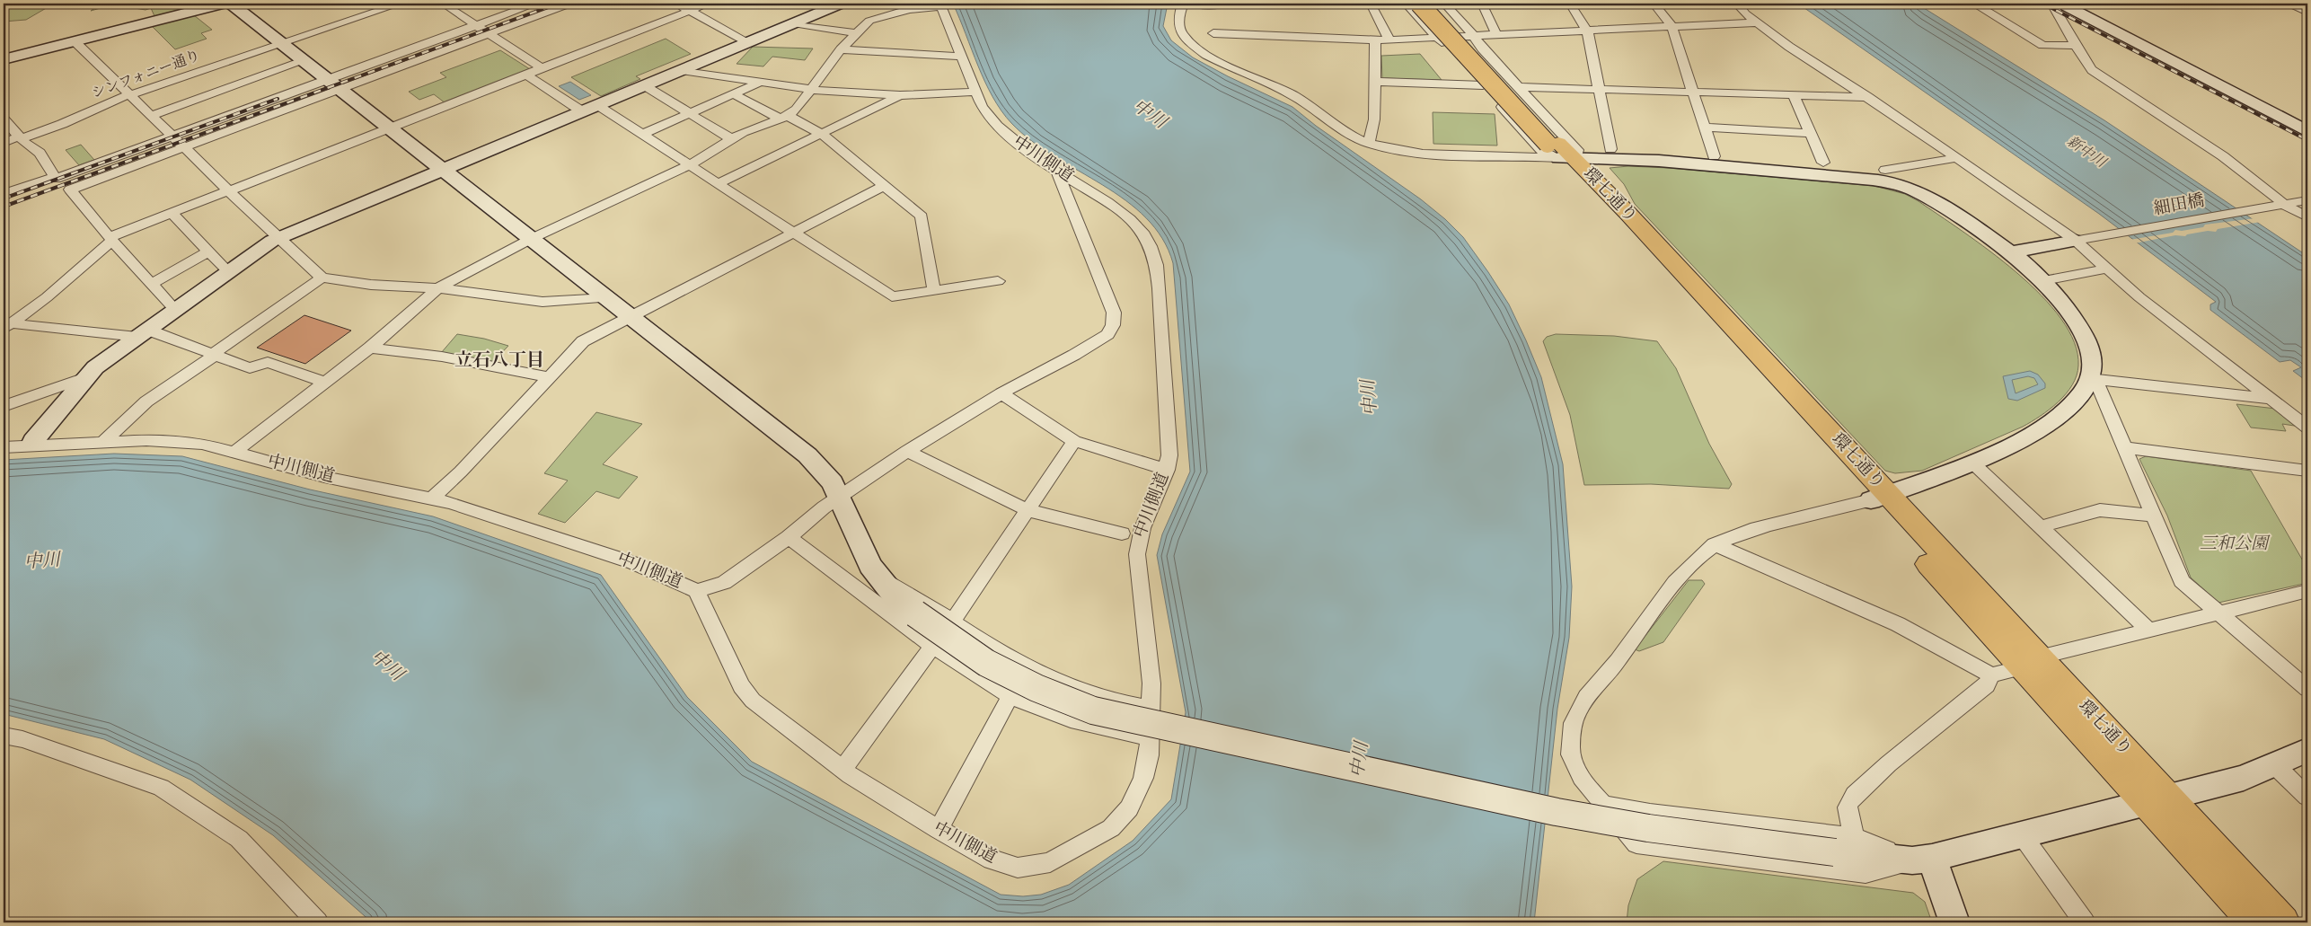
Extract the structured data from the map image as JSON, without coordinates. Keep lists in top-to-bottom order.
{
  "streets": {
    "main road": ["環七通り"],
    "street": ["シンフォニー通り", "中川側道", "細田橋"]
  },
  "districts": ["立石八丁目"],
  "water": ["中川", "新中川"],
  "parks": ["三和公園"]
}
